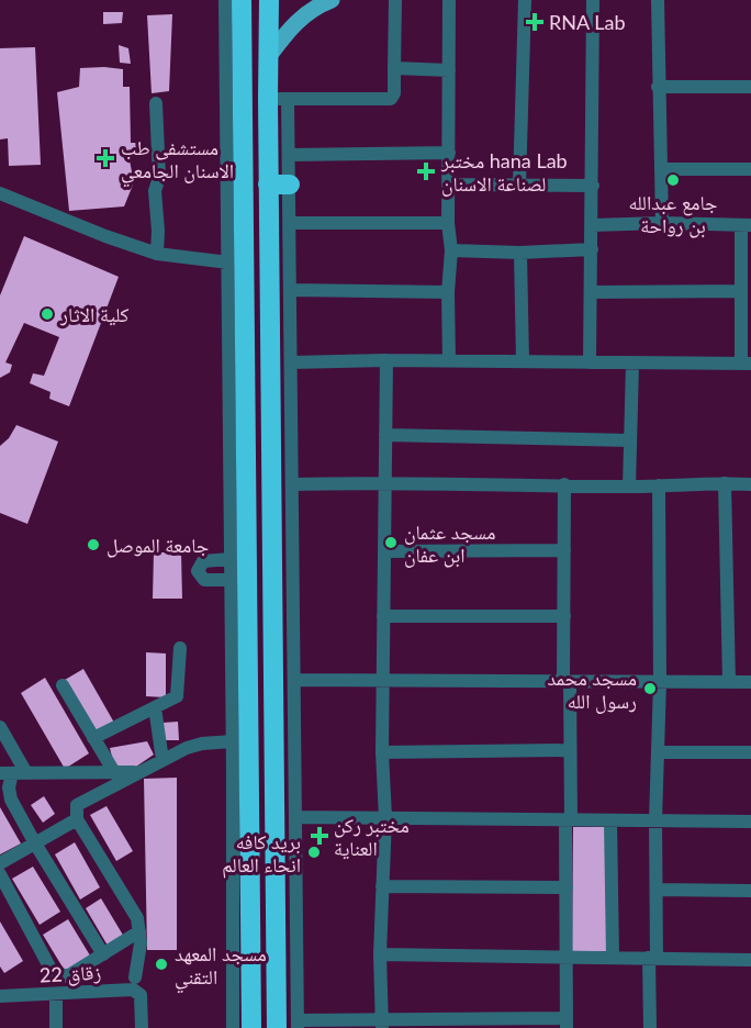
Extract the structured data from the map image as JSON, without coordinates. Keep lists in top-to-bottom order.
{
  "streets": {
    "street": ["زقاق 22"]
  },
  "places": {
    "health": [
      "RNA Lab",
      "مستشفى طب الاسنان الجامعي",
      "مختبر hana Lab لصناعة الاسنان",
      "مختبر ركن العناية"
    ],
    "other": [
      "جامع عبدالله بن رواحة",
      "كلية الاثار",
      "مسجد عثمان ابن عفان",
      "جامعة الموصل",
      "مسجد محمد رسول الله",
      "بريد كافه انحاء العالم",
      "مسجد المعهد التقني"
    ]
  }
}
